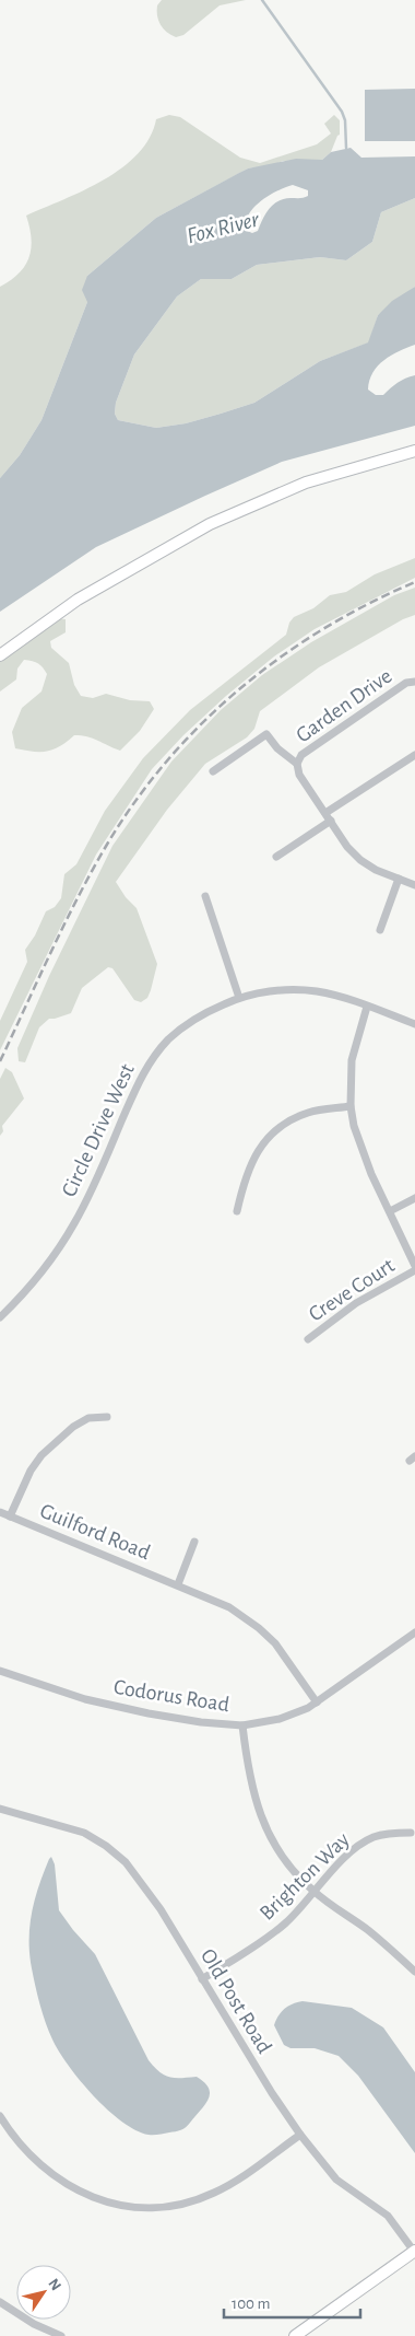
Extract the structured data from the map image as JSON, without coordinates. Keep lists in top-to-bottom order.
{
  "streets": {
    "street": [
      "Garden Drive",
      "Circle Drive West",
      "Creve Court",
      "Guilford Road",
      "Codorus Road",
      "Brighton Way",
      "Old Post Road"
    ]
  },
  "crossings": [
    ["Guilford Road", "Codorus Road"],
    ["Brighton Way", "Old Post Road"]
  ],
  "water": ["Fox River"],
  "scale_bar": "100 m",
  "north": "top right"
}
